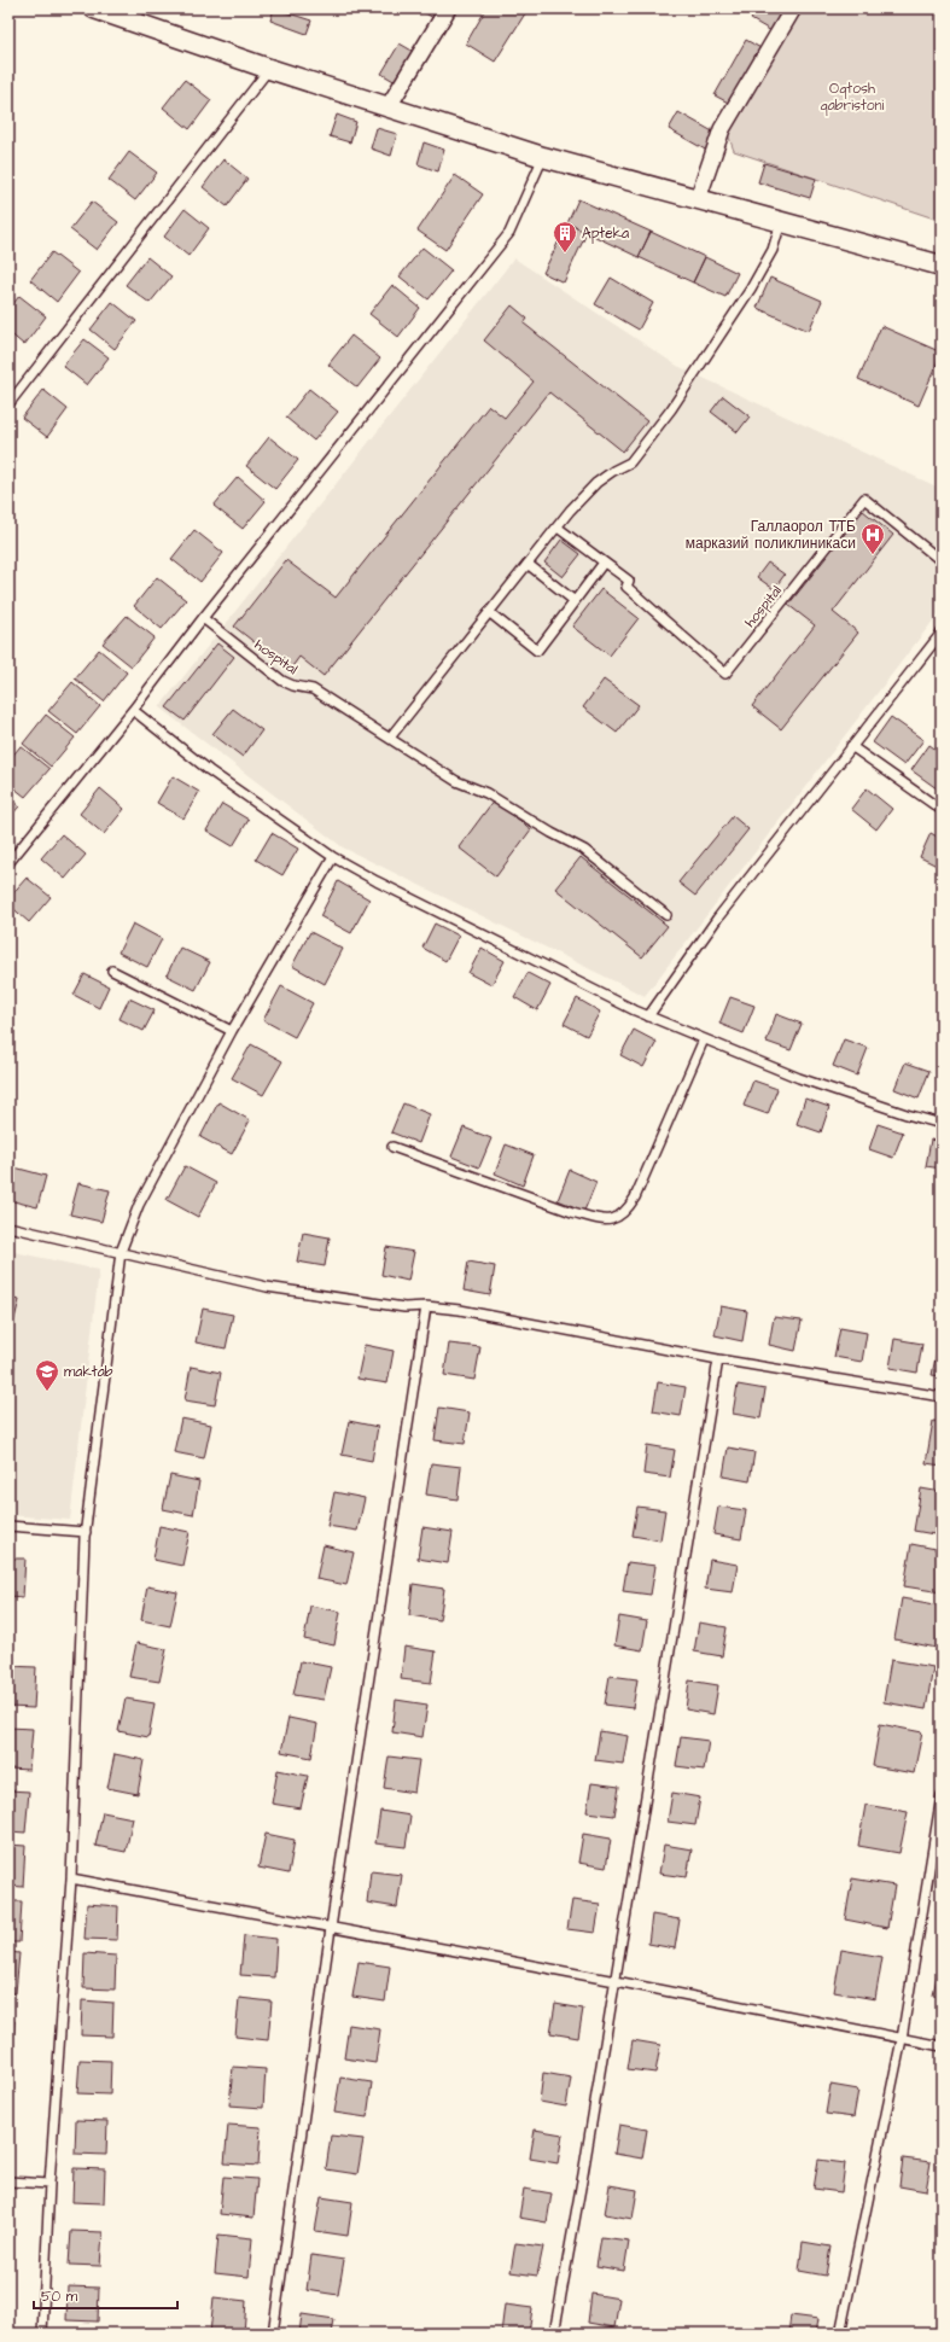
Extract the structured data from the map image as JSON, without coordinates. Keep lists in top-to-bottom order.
{
  "streets": {
    "lane": ["hospital"]
  },
  "parks": ["Oqtosh qabristoni"],
  "places": {
    "building": ["Apteka"],
    "hospital": ["Галлаорол ТТБ марказий поликлиникаси"],
    "school or university": ["maktab"]
  },
  "scale_bar": "50 m"
}
